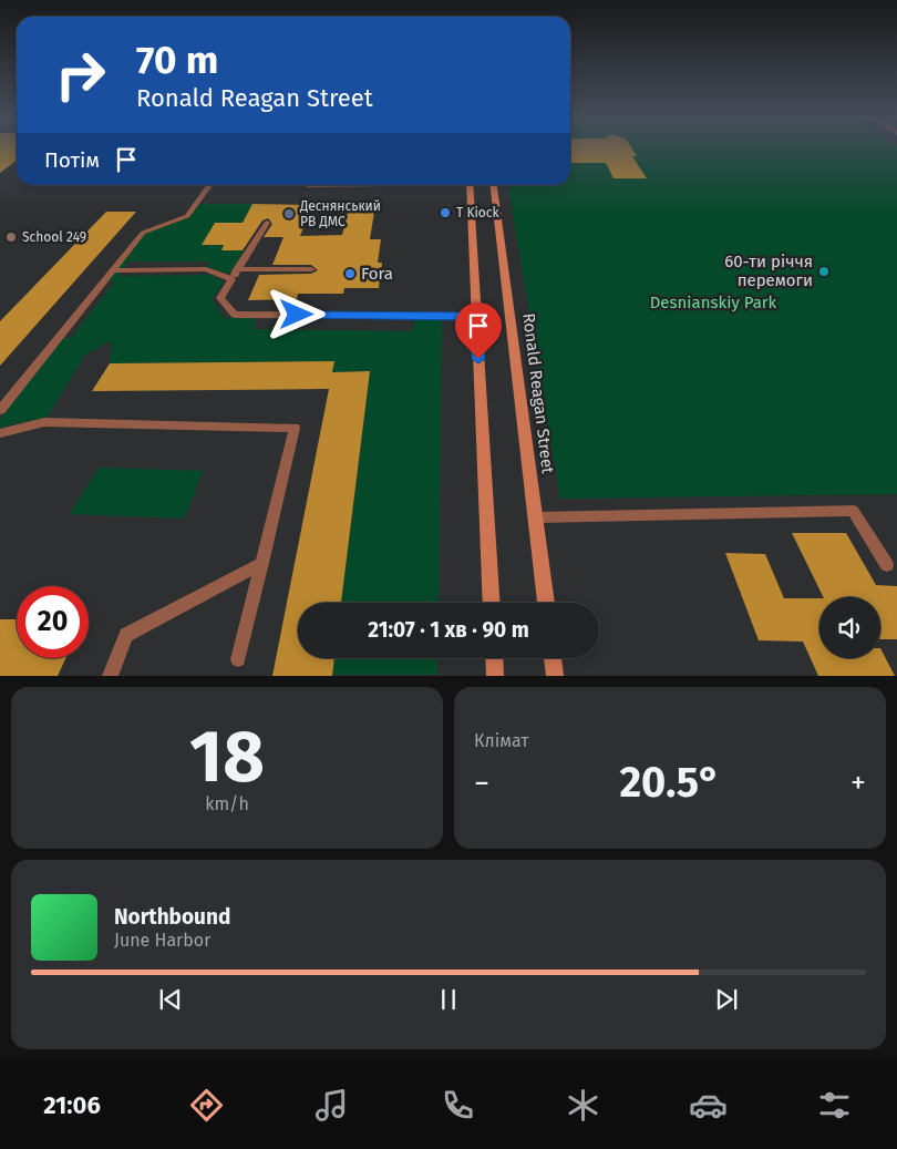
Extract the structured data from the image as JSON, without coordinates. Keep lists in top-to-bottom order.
{
  "streets": {
    "main road": ["Ronald Reagan Street"]
  },
  "parks": ["Desnianskiy Park"],
  "places": [
    "T Kiock",
    "Деснянський РВ ДМС",
    "School 249",
    "60-ти річчя перемоги",
    "Fora"
  ],
  "page": {
    "turn": ["70 m", "Ronald Reagan Street"],
    "then": "Потім",
    "limit": "20",
    "trip": "21:07 · 1 хв · 90 m",
    "tile": [
      ["18", "km/h"],
      "Клімат"
    ],
    "heat": ["−", "20.5°", "+"],
    "song": ["Northbound", "June Harbor"],
    "tabs": "21:06"
  }
}
